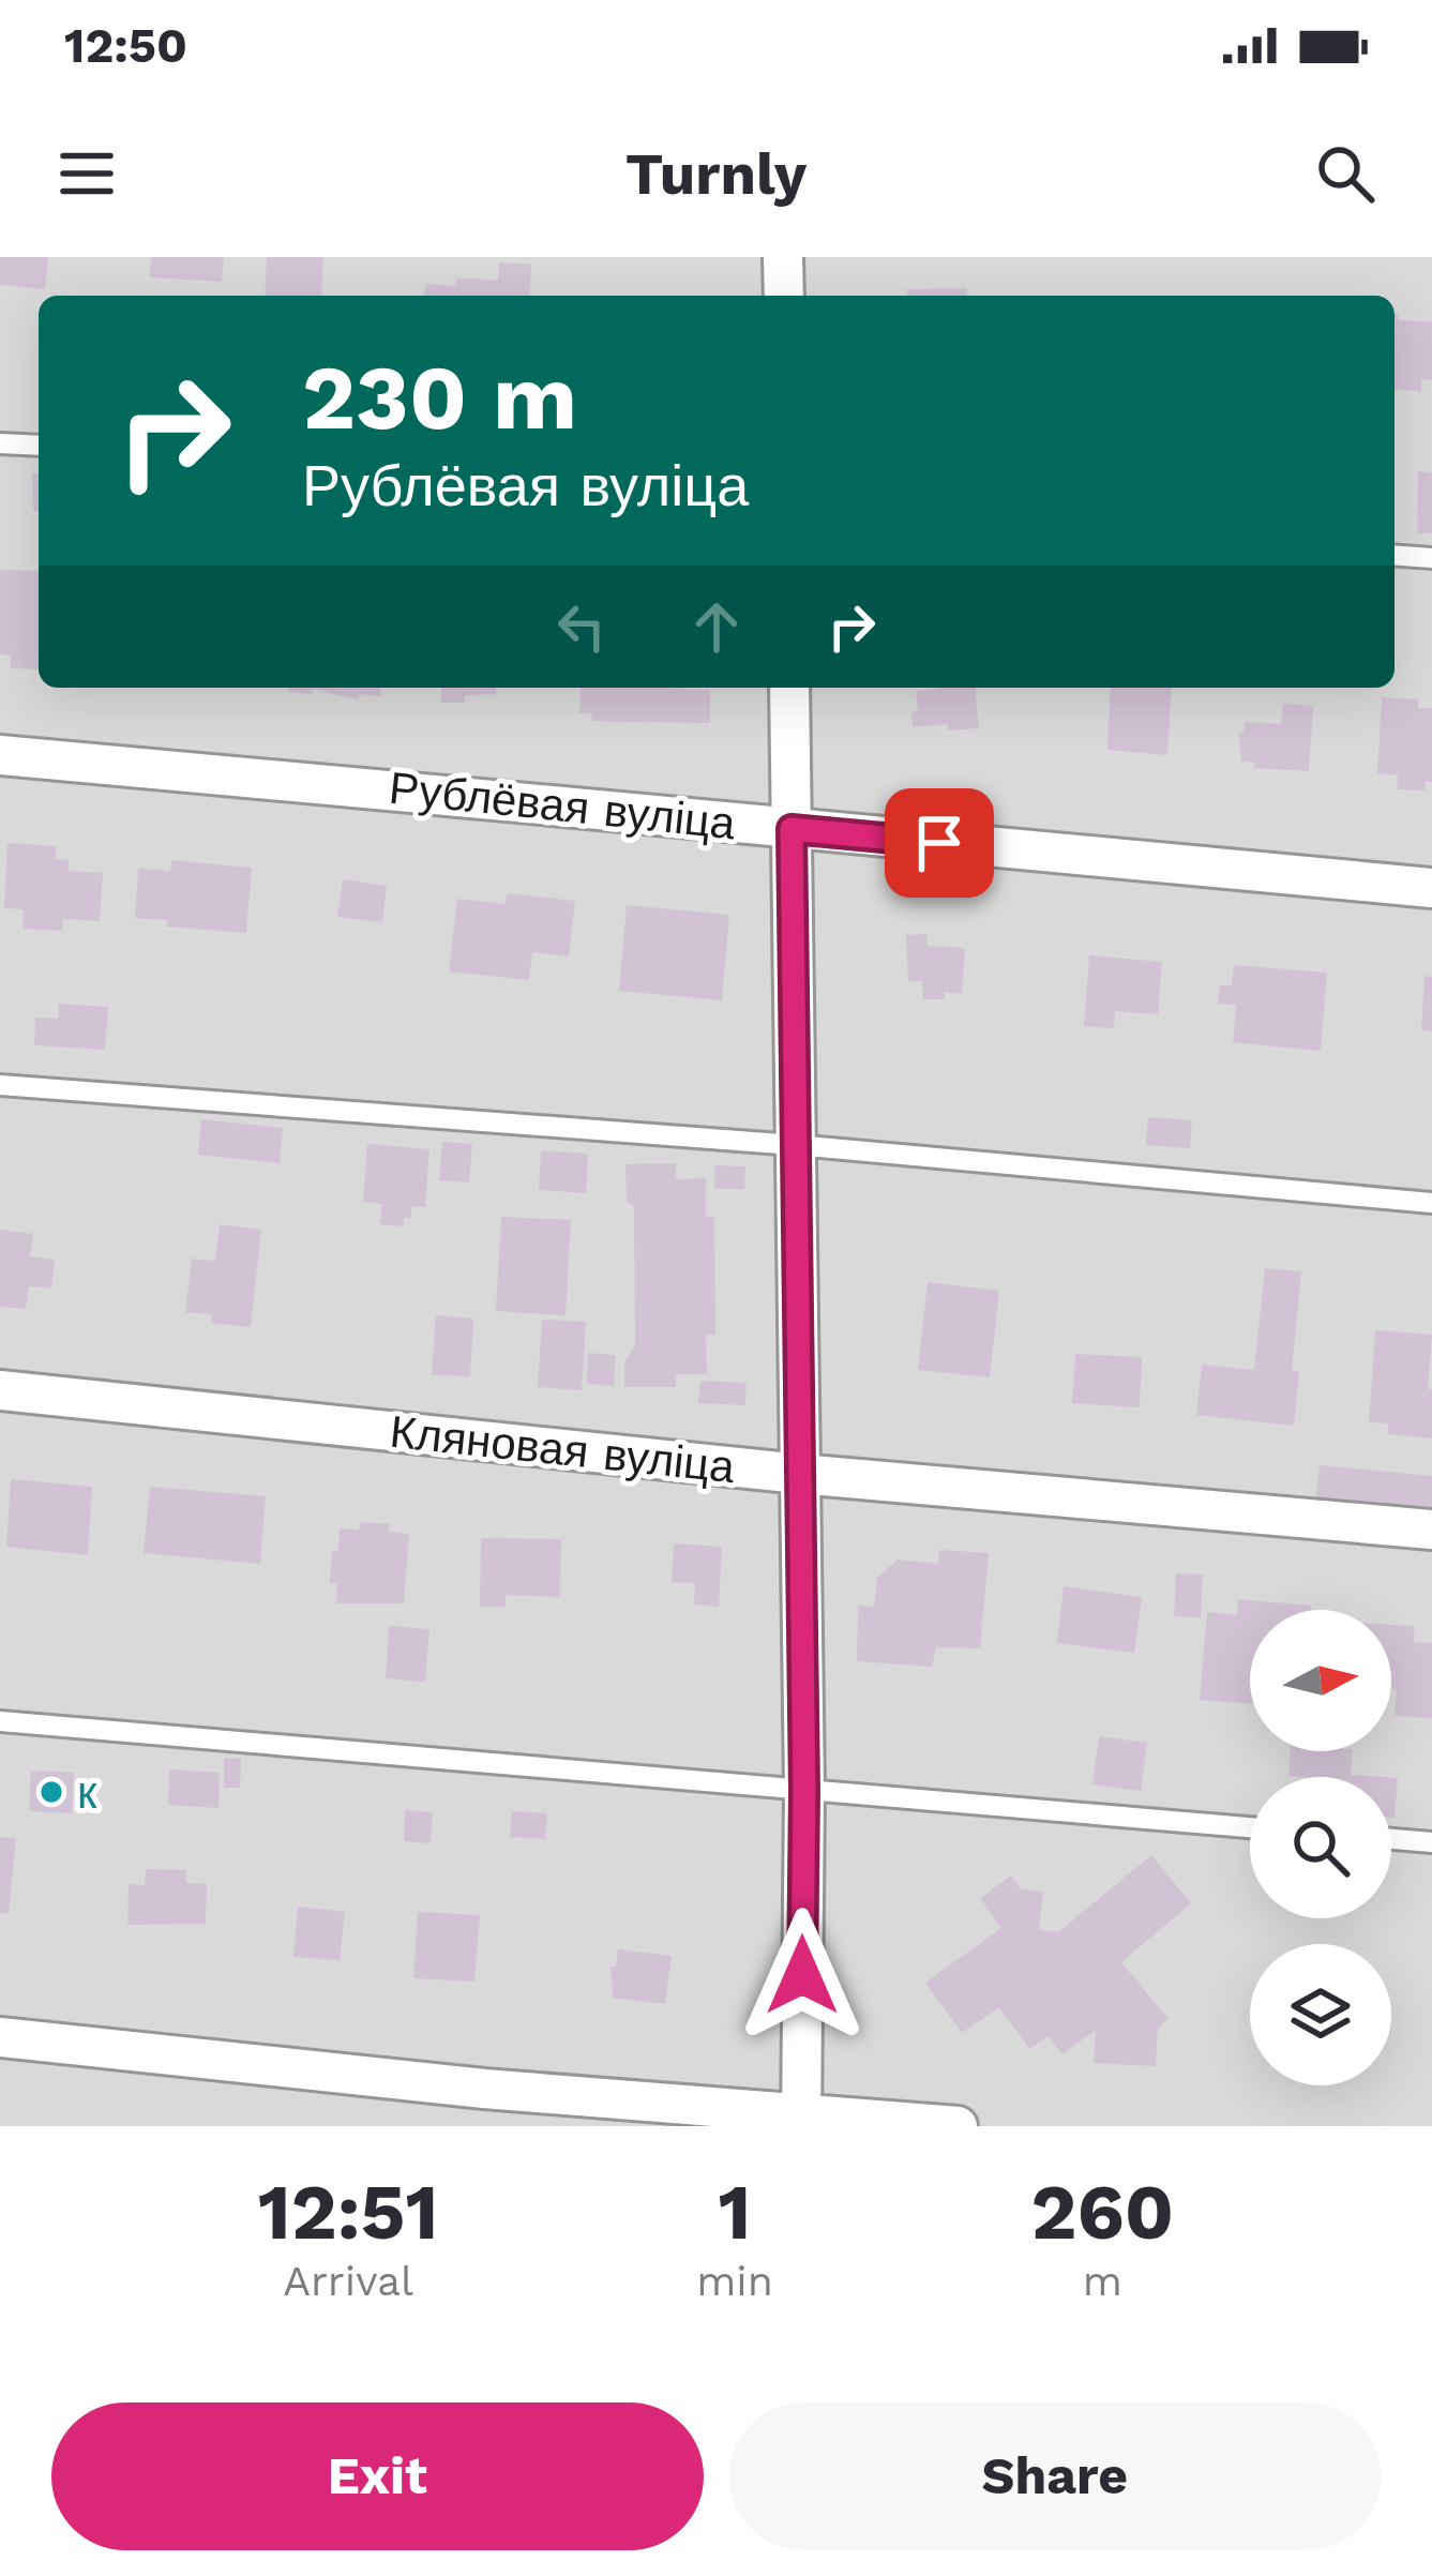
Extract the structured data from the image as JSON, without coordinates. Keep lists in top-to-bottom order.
{
  "streets": {
    "street": ["Рублёвая вуліца", "Кляновая вуліца"]
  },
  "places": ["к"],
  "north": "right",
  "page": {
    "status": "12:50",
    "header": "Turnly",
    "turn": ["230 m", "Рублёвая вуліца"],
    "eta": [
      "12:51",
      "Arrival",
      "1",
      "min",
      "260",
      "m"
    ],
    "buttons": ["Exit", "Share"]
  }
}
